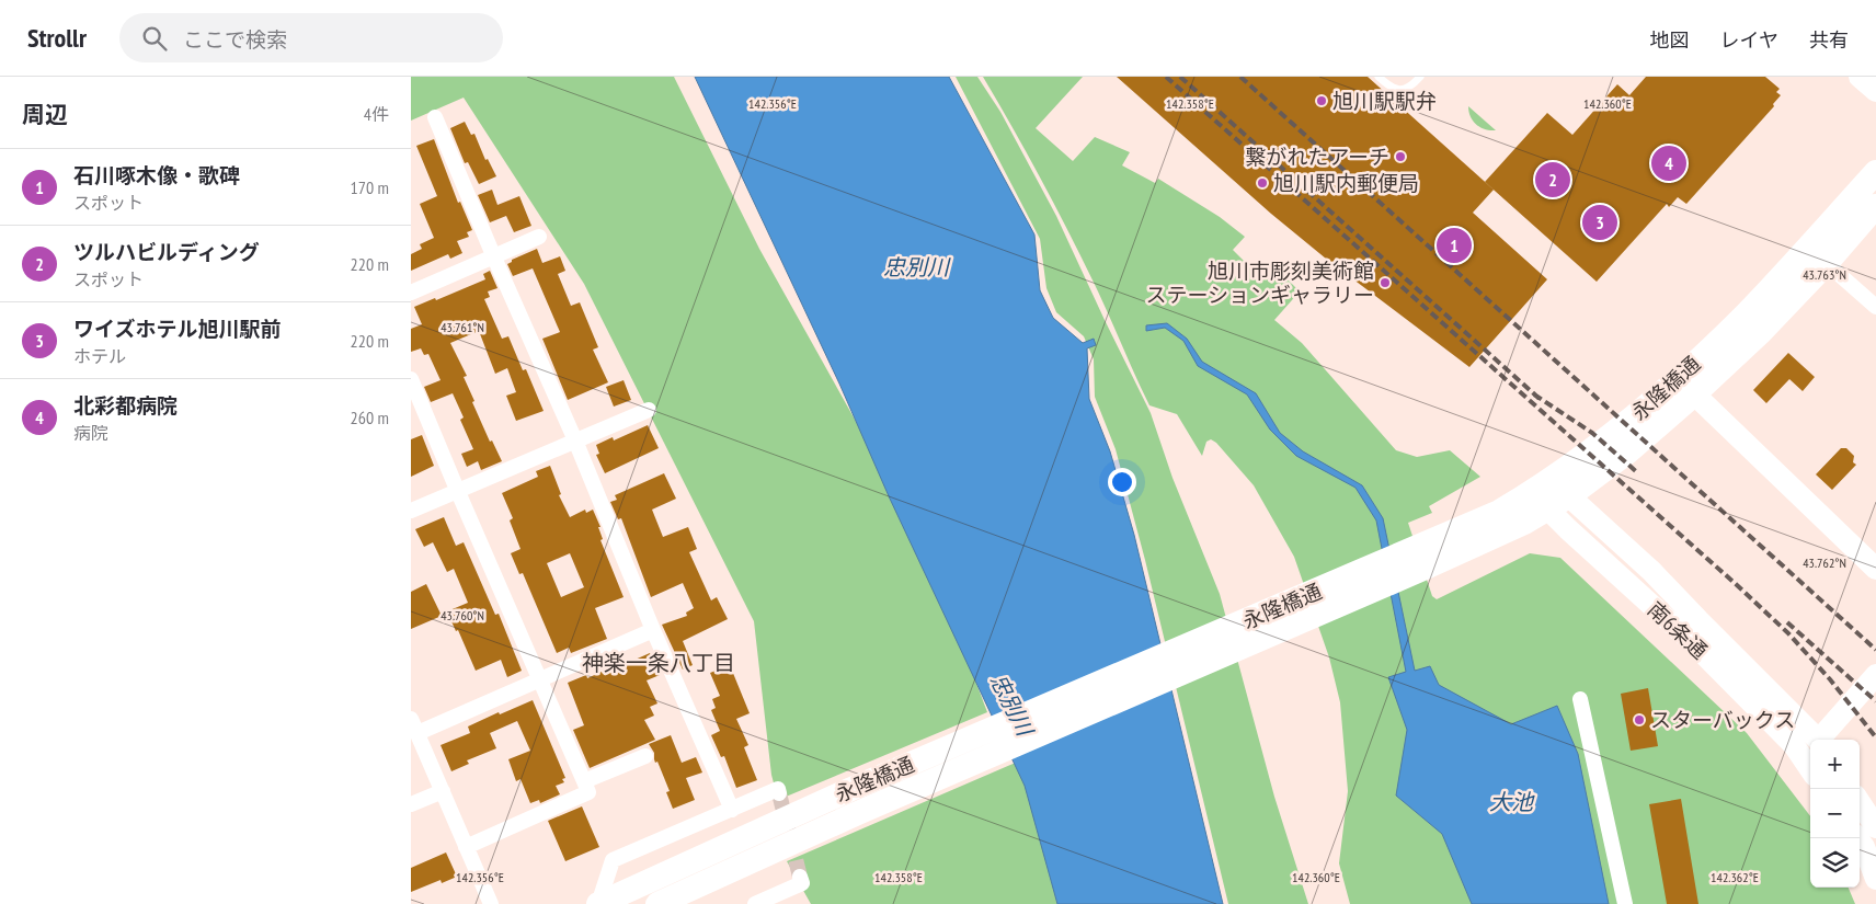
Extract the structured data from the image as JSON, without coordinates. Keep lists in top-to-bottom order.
{
  "streets": {
    "main road": ["永隆橋通"],
    "street": ["南6条通"]
  },
  "crossings": [
    ["永隆橋通", "南6条通"]
  ],
  "districts": ["神楽一条八丁目"],
  "water": ["忠別川", "大池"],
  "places": [
    "旭川駅駅弁",
    "繋がれたアーチ",
    "旭川駅内郵便局",
    "旭川市彫刻美術館 ステーションギャラリー",
    "スターバックス"
  ],
  "page": {
    "header": "Strollr",
    "search": "ここで検索",
    "nav": ["地図", "レイヤ", "共有"],
    "heading": ["周辺", "4件"],
    "pins": [
      "4",
      "2",
      "3",
      "1"
    ],
    "list": [
      {
        "mark": "1",
        "name": "石川啄木像・歌碑",
        "note": "スポット",
        "value": "170 m"
      },
      {
        "mark": "2",
        "name": "ツルハビルディング",
        "note": "スポット",
        "value": "220 m"
      },
      {
        "mark": "3",
        "name": "ワイズホテル旭川駅前",
        "note": "ホテル",
        "value": "220 m"
      },
      {
        "mark": "4",
        "name": "北彩都病院",
        "note": "病院",
        "value": "260 m"
      }
    ],
    "map_buttons": ["+", "−"]
  },
  "coordinates": [
    "142.356°E",
    "142.358°E",
    "142.360°E",
    "43.763°N",
    "43.761°N",
    "43.762°N",
    "43.760°N",
    "142.362°E"
  ]
}
